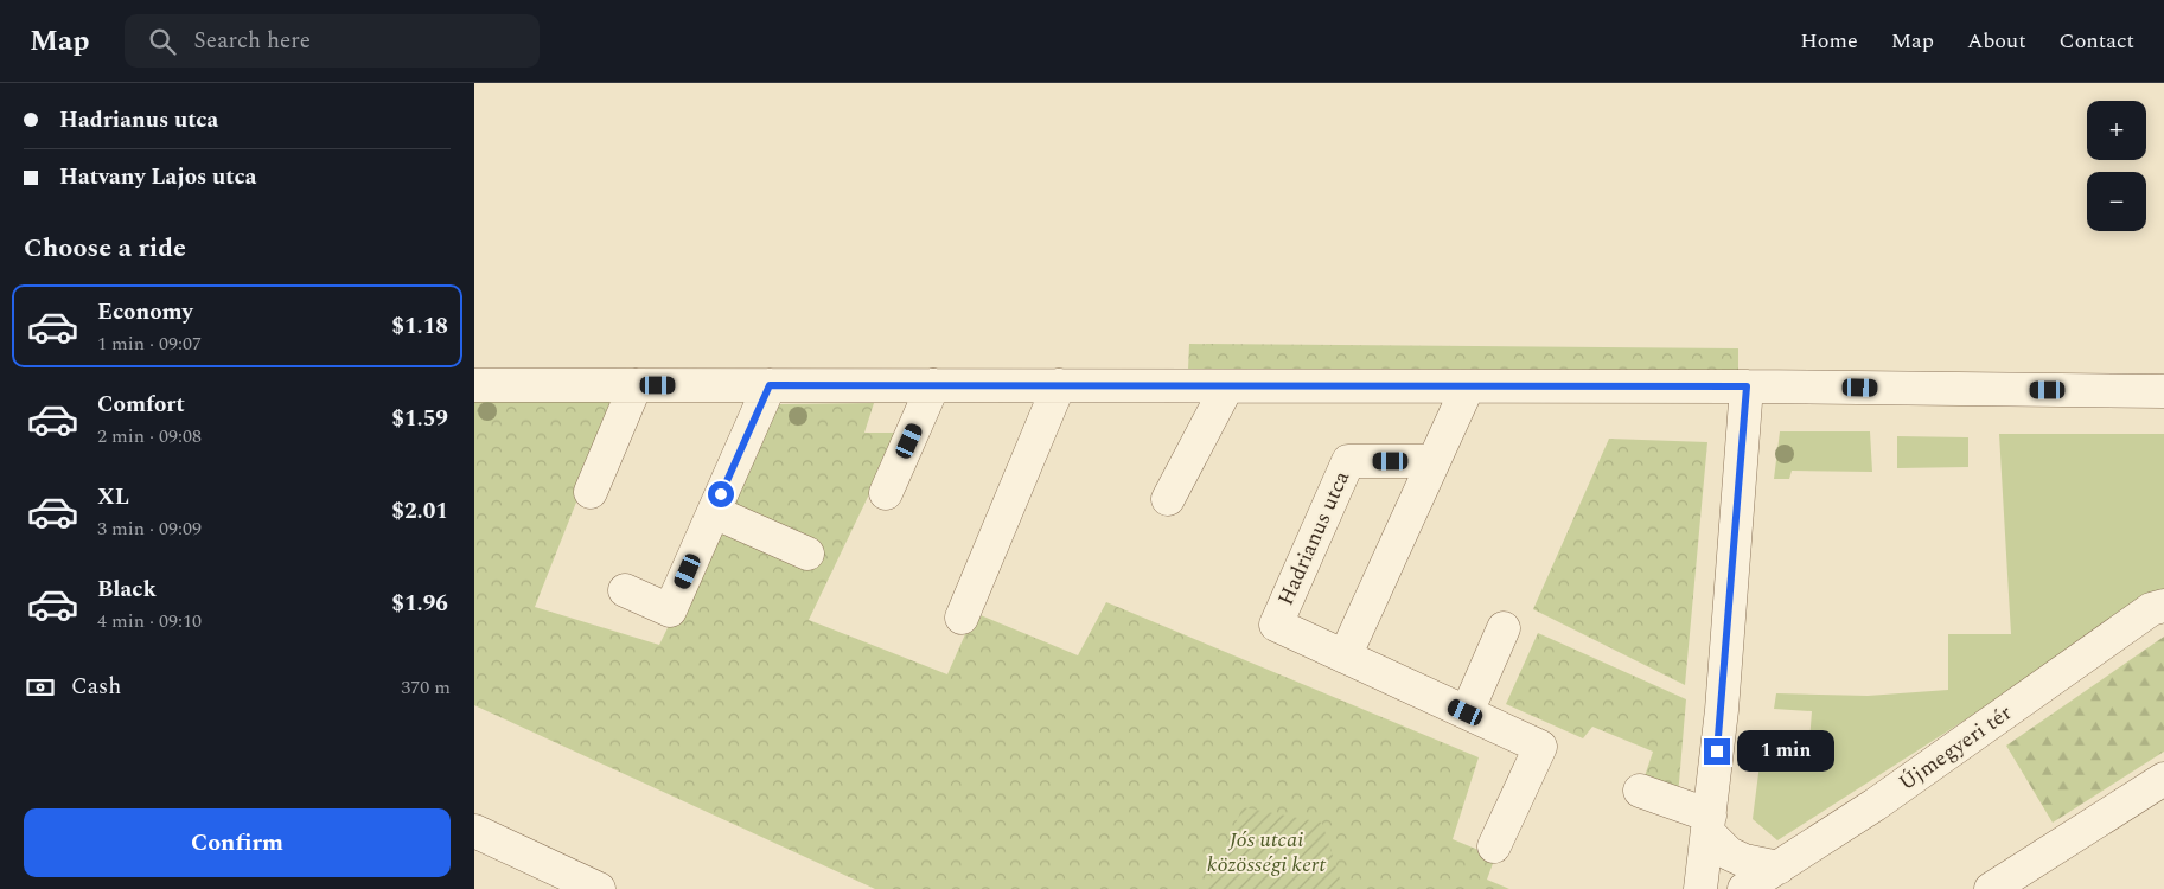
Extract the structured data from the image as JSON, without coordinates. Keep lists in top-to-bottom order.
{
  "streets": {
    "street": ["Hadrianus utca", "Újmegyeri tér"]
  },
  "parks": ["Jós utcai közösségi kert"],
  "page": {
    "header": "Map",
    "search": "Search here",
    "nav": [
      "Home",
      "Map",
      "About",
      "Contact"
    ],
    "banner": ["Hadrianus utca", "Hatvany Lajos utca"],
    "map_buttons": ["+", "−"],
    "heading": "Choose a ride",
    "list": [
      {
        "name": "Economy",
        "note": "1 min · 09:07",
        "value": "$1.18"
      },
      {
        "name": "Comfort",
        "note": "2 min · 09:08",
        "value": "$1.59"
      },
      {
        "name": "XL",
        "note": "3 min · 09:09",
        "value": "$2.01"
      },
      {
        "name": "Black",
        "note": "4 min · 09:10",
        "value": "$1.96"
      }
    ],
    "pay": ["Cash", "370 m"],
    "bubble": "1 min",
    "buttons": "Confirm"
  }
}
